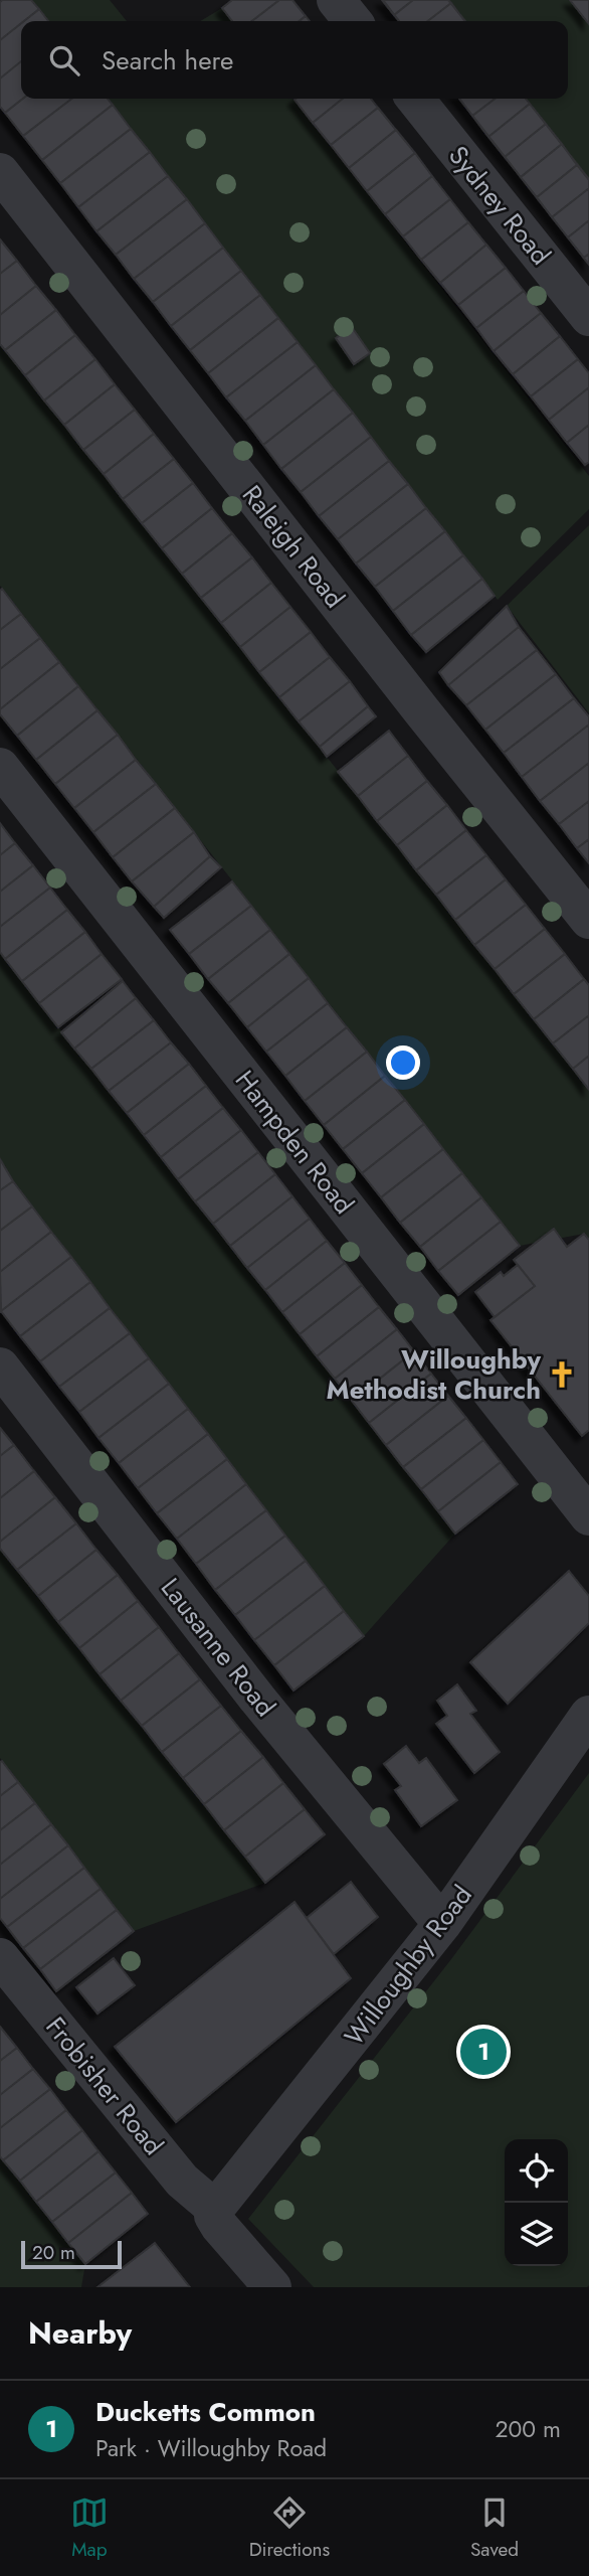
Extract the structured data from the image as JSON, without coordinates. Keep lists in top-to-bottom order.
{
  "streets": {
    "street": [
      "Sydney Road",
      "Raleigh Road",
      "Hampden Road",
      "Lausanne Road",
      "Willoughby Road",
      "Frobisher Road"
    ]
  },
  "crossings": [
    ["Lausanne Road", "Willoughby Road"],
    ["Willoughby Road", "Frobisher Road"]
  ],
  "places": {
    "church": ["Willoughby Methodist Church"]
  },
  "scale_bar": "20 m",
  "page": {
    "search": "Search here",
    "pins": "1",
    "scale": "20 m",
    "heading": "Nearby",
    "list": [
      {
        "mark": "1",
        "name": "Ducketts Common",
        "note": "Park · Willoughby Road",
        "value": "200 m"
      }
    ],
    "nav": ["Map", "Directions", "Saved"]
  }
}
